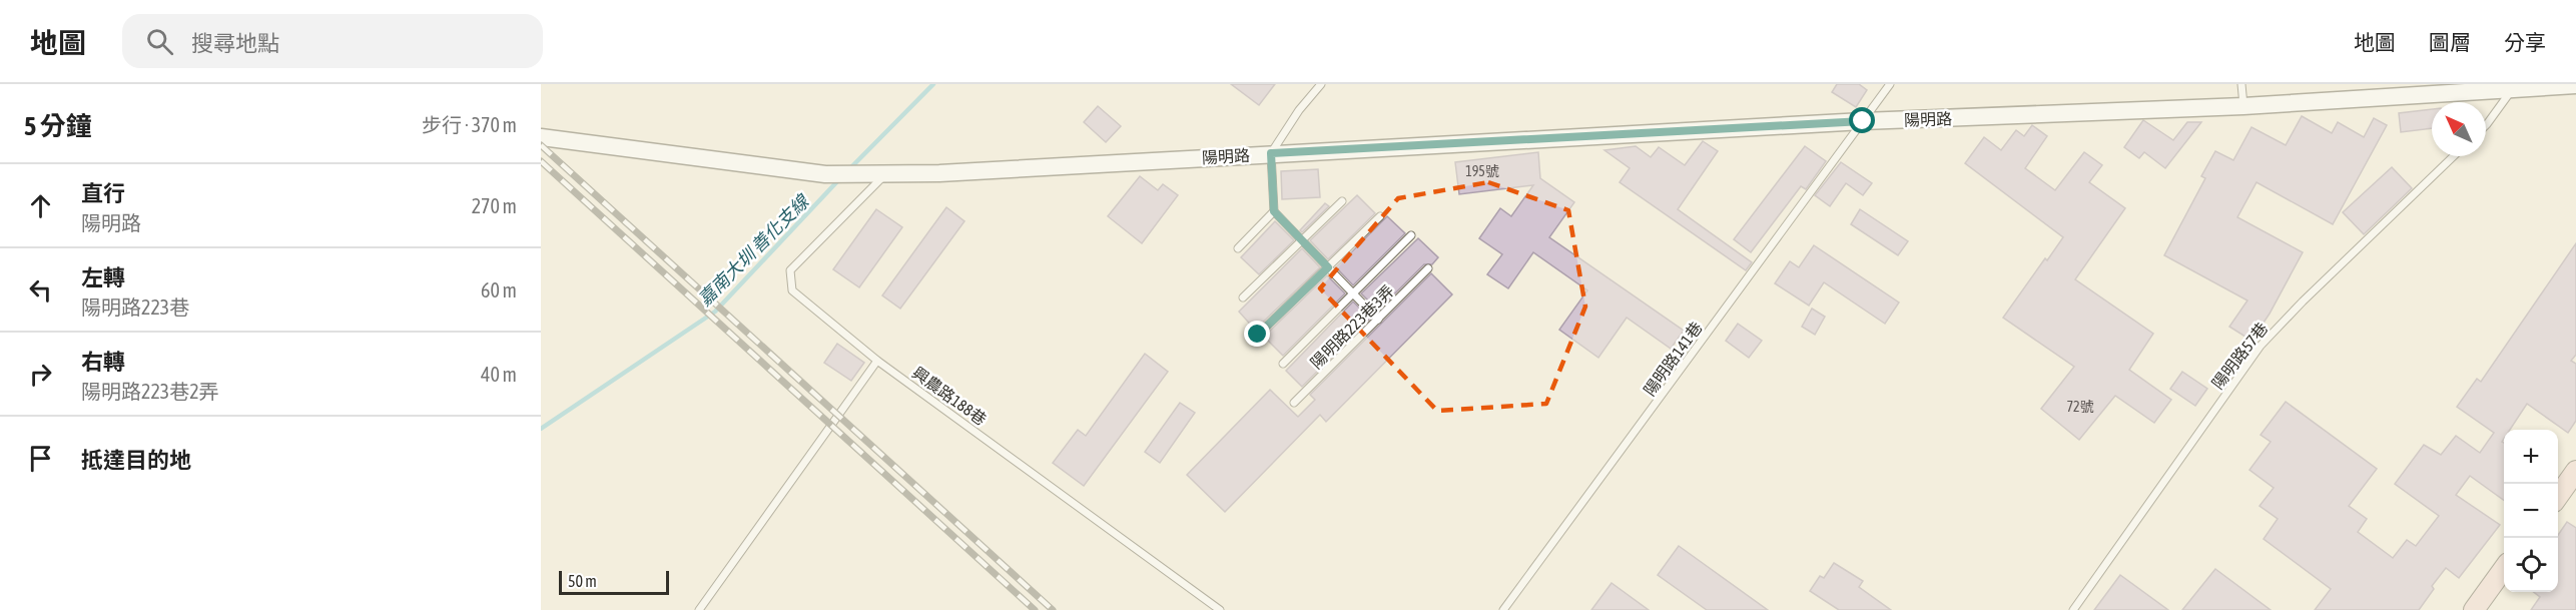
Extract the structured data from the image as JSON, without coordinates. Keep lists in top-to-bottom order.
{
  "streets": {
    "street": ["陽明路"],
    "lane": [
      "陽明路223巷3弄",
      "陽明路57巷",
      "陽明路141巷",
      "興農路188巷"
    ]
  },
  "crossings": [
    ["陽明路", "陽明路141巷"],
    ["陽明路", "興農路188巷"]
  ],
  "water": ["嘉南大圳 善化支線"],
  "house_numbers": ["195號", "72號"],
  "scale_bar": "50 m",
  "north": "top left",
  "page": {
    "header": "地圖",
    "search": "搜尋地點",
    "nav": ["地圖", "圖層", "分享"],
    "heading": ["5 分鐘", "步行 · 370 m"],
    "list": [
      ["直行", "陽明路", "270 m"],
      ["左轉", "陽明路223巷", "60 m"],
      ["右轉", "陽明路223巷2弄", "40 m"],
      "抵達目的地"
    ],
    "map_buttons": ["+", "−"],
    "scale": "50 m"
  }
}
